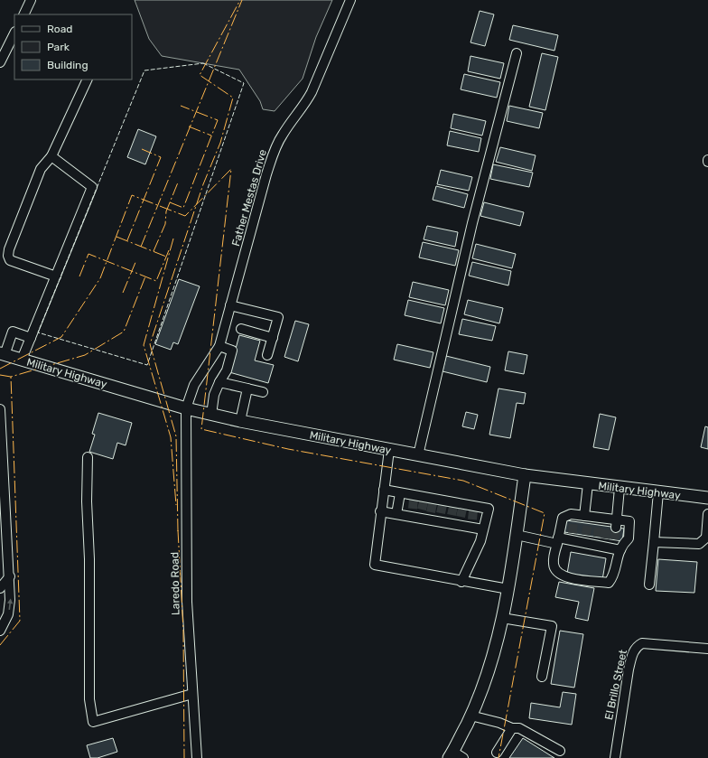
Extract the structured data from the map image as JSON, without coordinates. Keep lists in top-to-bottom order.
{
  "streets": {
    "main road": ["Military Highway"],
    "street": ["Father Mestas Drive", "Laredo Road", "El Brillo Street"]
  },
  "crossings": [
    ["Father Mestas Drive", "Military Highway"],
    ["Father Mestas Drive", "Laredo Road"],
    ["Military Highway", "Laredo Road"]
  ],
  "legend": ["Road", "Park", "Building"]
}
